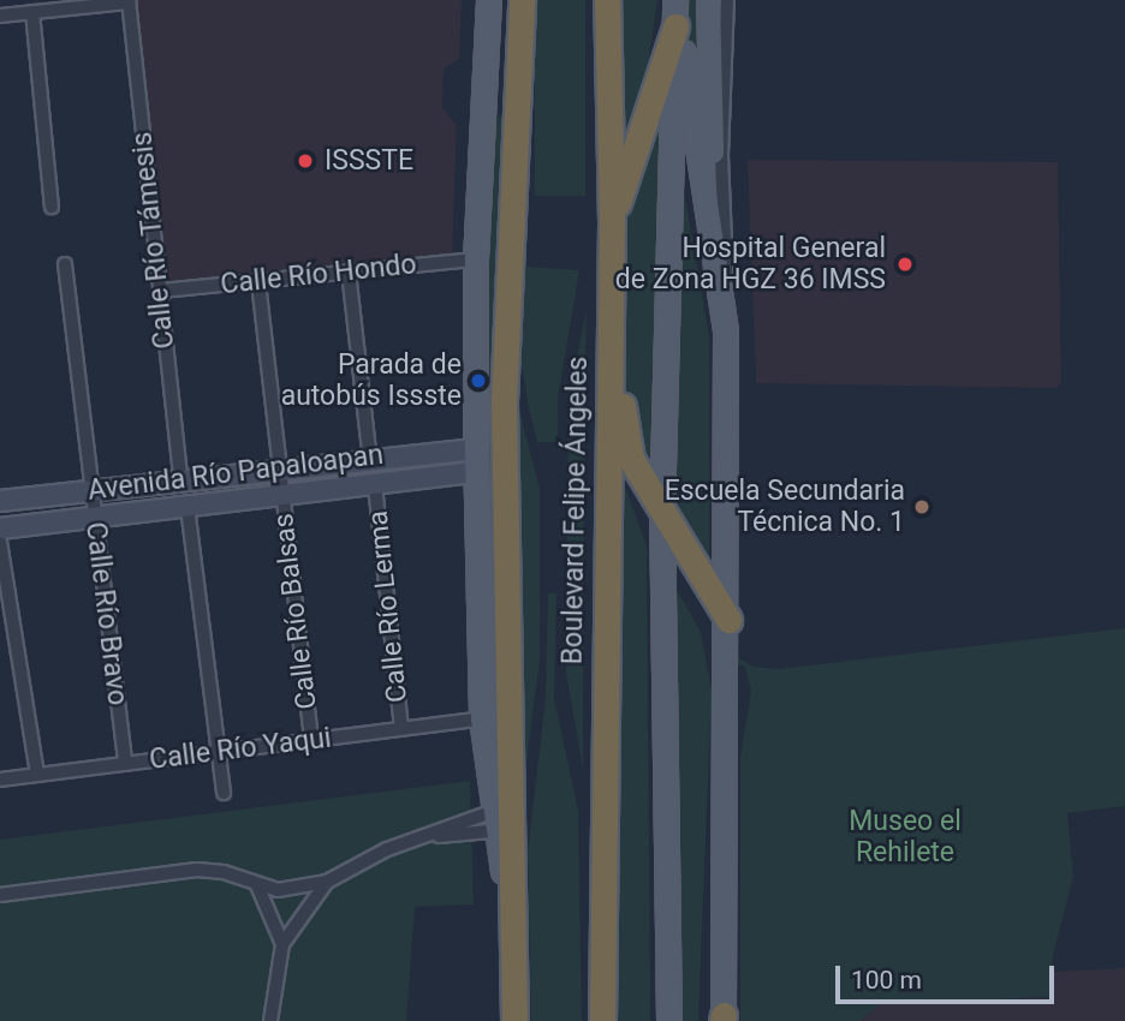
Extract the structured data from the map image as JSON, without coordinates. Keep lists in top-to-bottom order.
{
  "streets": {
    "highway": ["Boulevard Felipe Ángeles"],
    "street": [
      "Calle Río Támesis",
      "Calle Río Hondo",
      "Avenida Río Papaloapan",
      "Calle Río Lerma",
      "Calle Río Balsas",
      "Calle Río Bravo",
      "Calle Río Yaqui"
    ]
  },
  "crossings": [
    ["Calle Río Támesis", "Calle Río Hondo"],
    ["Calle Río Támesis", "Avenida Río Papaloapan"],
    ["Calle Río Hondo", "Calle Río Balsas"],
    ["Avenida Río Papaloapan", "Calle Río Lerma"],
    ["Avenida Río Papaloapan", "Calle Río Balsas"],
    ["Avenida Río Papaloapan", "Calle Río Bravo"],
    ["Calle Río Lerma", "Calle Río Yaqui"],
    ["Calle Río Balsas", "Calle Río Yaqui"],
    ["Calle Río Bravo", "Calle Río Yaqui"]
  ],
  "parks": ["Museo el Rehilete"],
  "places": [
    "ISSSTE",
    "Hospital General de Zona HGZ 36 IMSS",
    "Parada de autobús Issste",
    "Escuela Secundaria Técnica No. 1"
  ],
  "scale_bar": "100 m"
}
